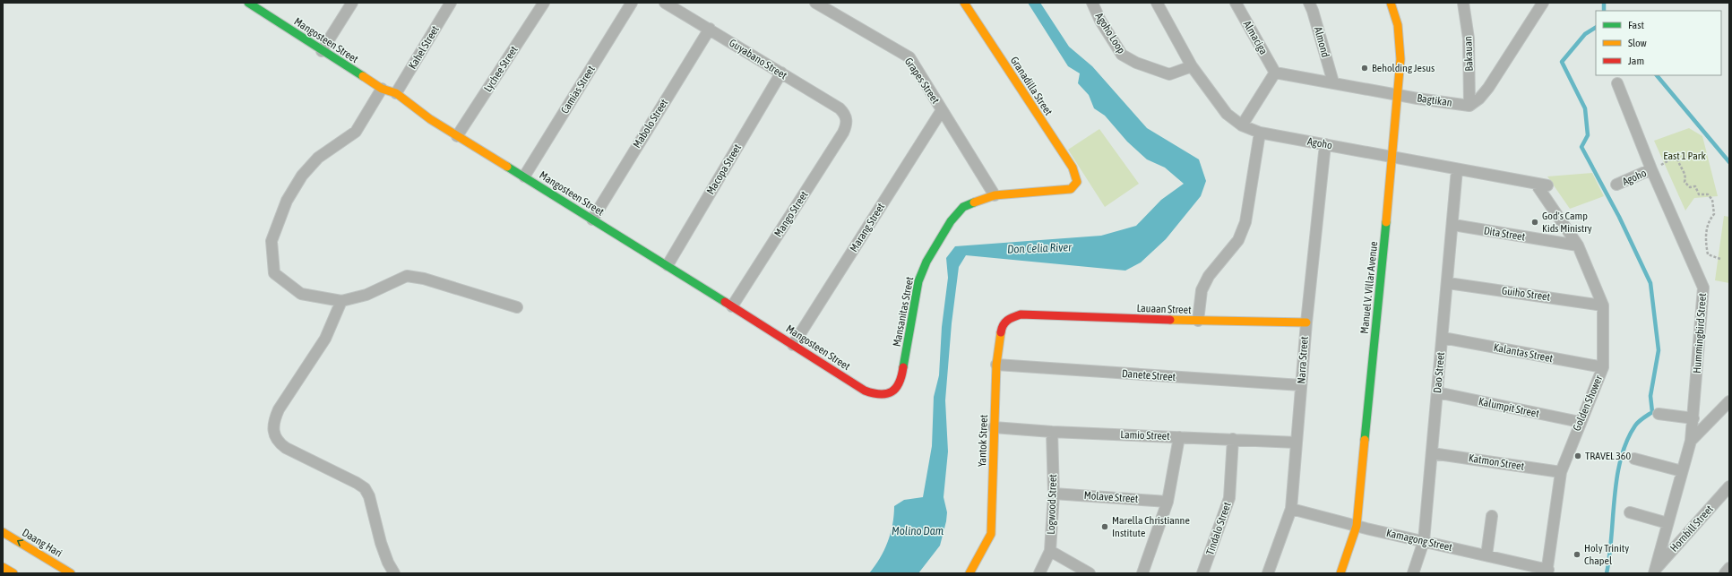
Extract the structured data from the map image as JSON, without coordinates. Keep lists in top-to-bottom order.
{
  "streets": {
    "street": [
      "Agoho Loop",
      "Almaciga",
      "Mangosteen Street",
      "Almond",
      "Kahel Street",
      "Bakauan",
      "Guyabano Street",
      "Lychee Street",
      "Grapes Street",
      "Granadilla Street",
      "Camias Street",
      "Bagtikan",
      "Mabolo Street",
      "Agoho",
      "Macopa Street",
      "Mango Street",
      "Marang Street",
      "Dita Street",
      "Manuel V. Villar Avenue",
      "Guiho Street",
      "Lauaan Street",
      "Mansanitas Street",
      "Hummingbird Street",
      "Kalantas Street",
      "Narra Street",
      "Dao Street",
      "Danete Street",
      "Golden Shower",
      "Kalumpit Street",
      "Lamio Street",
      "Yantok Street",
      "Katmon Street",
      "Molave Street",
      "Logwood Street",
      "Tindalo Street",
      "Hornbill Street",
      "Kamagong Street",
      "Daang Hari"
    ]
  },
  "crossings": [
    ["Agoho Loop", "Agoho"],
    ["Almaciga", "Bagtikan"],
    ["Mangosteen Street", "Kahel Street"],
    ["Mangosteen Street", "Lychee Street"],
    ["Mangosteen Street", "Camias Street"],
    ["Mangosteen Street", "Mabolo Street"],
    ["Mangosteen Street", "Macopa Street"],
    ["Mangosteen Street", "Mango Street"],
    ["Mangosteen Street", "Marang Street"],
    ["Mangosteen Street", "Mansanitas Street"],
    ["Almond", "Bagtikan"],
    ["Bakauan", "Bagtikan"],
    ["Guyabano Street", "Mabolo Street"],
    ["Guyabano Street", "Macopa Street"],
    ["Guyabano Street", "Mango Street"],
    ["Grapes Street", "Marang Street"],
    ["Grapes Street", "Mansanitas Street"],
    ["Granadilla Street", "Mansanitas Street"],
    ["Bagtikan", "Manuel V. Villar Avenue"],
    ["Agoho", "Manuel V. Villar Avenue"],
    ["Agoho", "Hummingbird Street"],
    ["Agoho", "Narra Street"],
    ["Agoho", "Dao Street"],
    ["Agoho", "Golden Shower"],
    ["Dita Street", "Dao Street"],
    ["Dita Street", "Golden Shower"],
    ["Manuel V. Villar Avenue", "Kamagong Street"],
    ["Guiho Street", "Dao Street"],
    ["Guiho Street", "Golden Shower"],
    ["Lauaan Street", "Narra Street"],
    ["Lauaan Street", "Yantok Street"],
    ["Hummingbird Street", "Hornbill Street"],
    ["Kalantas Street", "Dao Street"],
    ["Kalantas Street", "Golden Shower"],
    ["Narra Street", "Danete Street"],
    ["Narra Street", "Lamio Street"],
    ["Narra Street", "Kamagong Street"],
    ["Dao Street", "Kalumpit Street"],
    ["Dao Street", "Katmon Street"],
    ["Dao Street", "Kamagong Street"],
    ["Danete Street", "Yantok Street"],
    ["Golden Shower", "Kalumpit Street"],
    ["Golden Shower", "Katmon Street"],
    ["Golden Shower", "Kamagong Street"],
    ["Lamio Street", "Yantok Street"],
    ["Lamio Street", "Logwood Street"],
    ["Lamio Street", "Tindalo Street"],
    ["Molave Street", "Logwood Street"]
  ],
  "one_way": ["Daang Hari"],
  "water": ["Don Celia River", "Molino Dam"],
  "parks": ["East 1 Park"],
  "places": [
    "Beholding Jesus",
    "God's Camp Kids Ministry",
    "TRAVEL 360",
    "Marella Christianne Institute",
    "Holy Trinity Chapel"
  ],
  "legend": ["Fast", "Slow", "Jam"]
}
